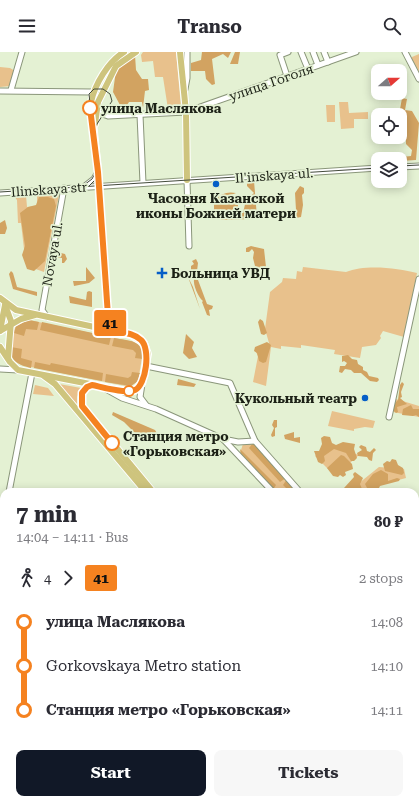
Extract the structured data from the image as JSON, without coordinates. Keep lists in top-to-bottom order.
{
  "streets": {
    "street": [
      "улица Гоголя",
      "Il'inskaya ul.",
      "Ilinskaya str",
      "Novaya ul."
    ]
  },
  "crossings": [
    ["Il'inskaya ul.", "Ilinskaya str"],
    ["Ilinskaya str", "Novaya ul."]
  ],
  "places": {
    "other": [
      "улица Маслякова",
      "Часовня Казанской иконы Божией матери",
      "Кукольный театр",
      "Станция метро «Горьковская»"
    ],
    "health": ["Больница УВД"]
  },
  "lines": ["bus line 41"],
  "north": "right",
  "page": {
    "header": "Transo",
    "on_map": "41",
    "heading": ["7 min", "14:04 – 14:11 · Bus", "80 ₽"],
    "legs": ["4", "41", "2 stops"],
    "list": [
      {
        "name": "улица Маслякова",
        "value": "14:08"
      },
      {
        "name": "Gorkovskaya Metro station",
        "value": "14:10"
      },
      {
        "name": "Станция метро «Горьковская»",
        "value": "14:11"
      }
    ],
    "buttons": ["Start", "Tickets"]
  }
}
